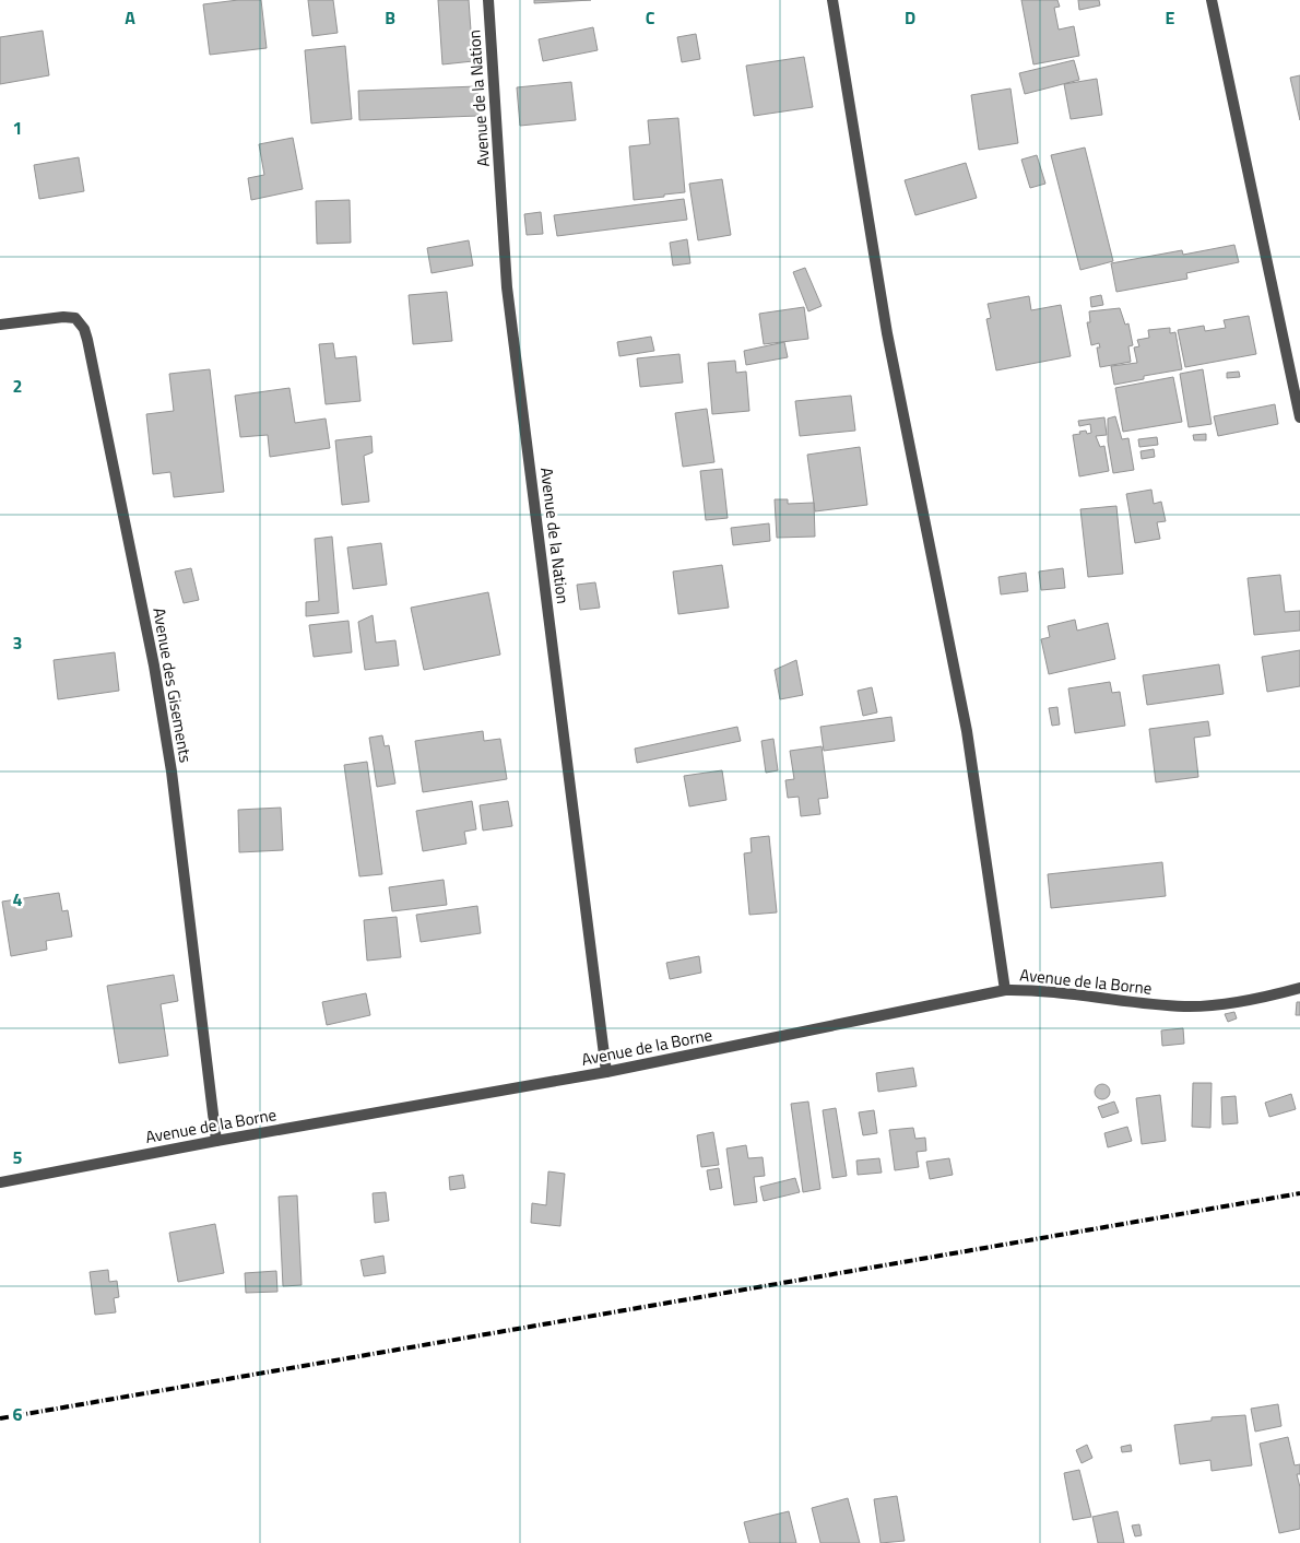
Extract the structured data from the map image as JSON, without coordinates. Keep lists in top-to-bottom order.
{
  "streets": {
    "street": ["Avenue de la Nation", "Avenue des Gisements", "Avenue de la Borne"]
  },
  "crossings": [
    ["Avenue de la Nation", "Avenue de la Borne"],
    ["Avenue des Gisements", "Avenue de la Borne"]
  ],
  "grid": {
    "columns": [
      "A",
      "B",
      "C",
      "D",
      "E"
    ],
    "rows": [
      "1",
      "2",
      "3",
      "4",
      "5",
      "6"
    ]
  }
}
